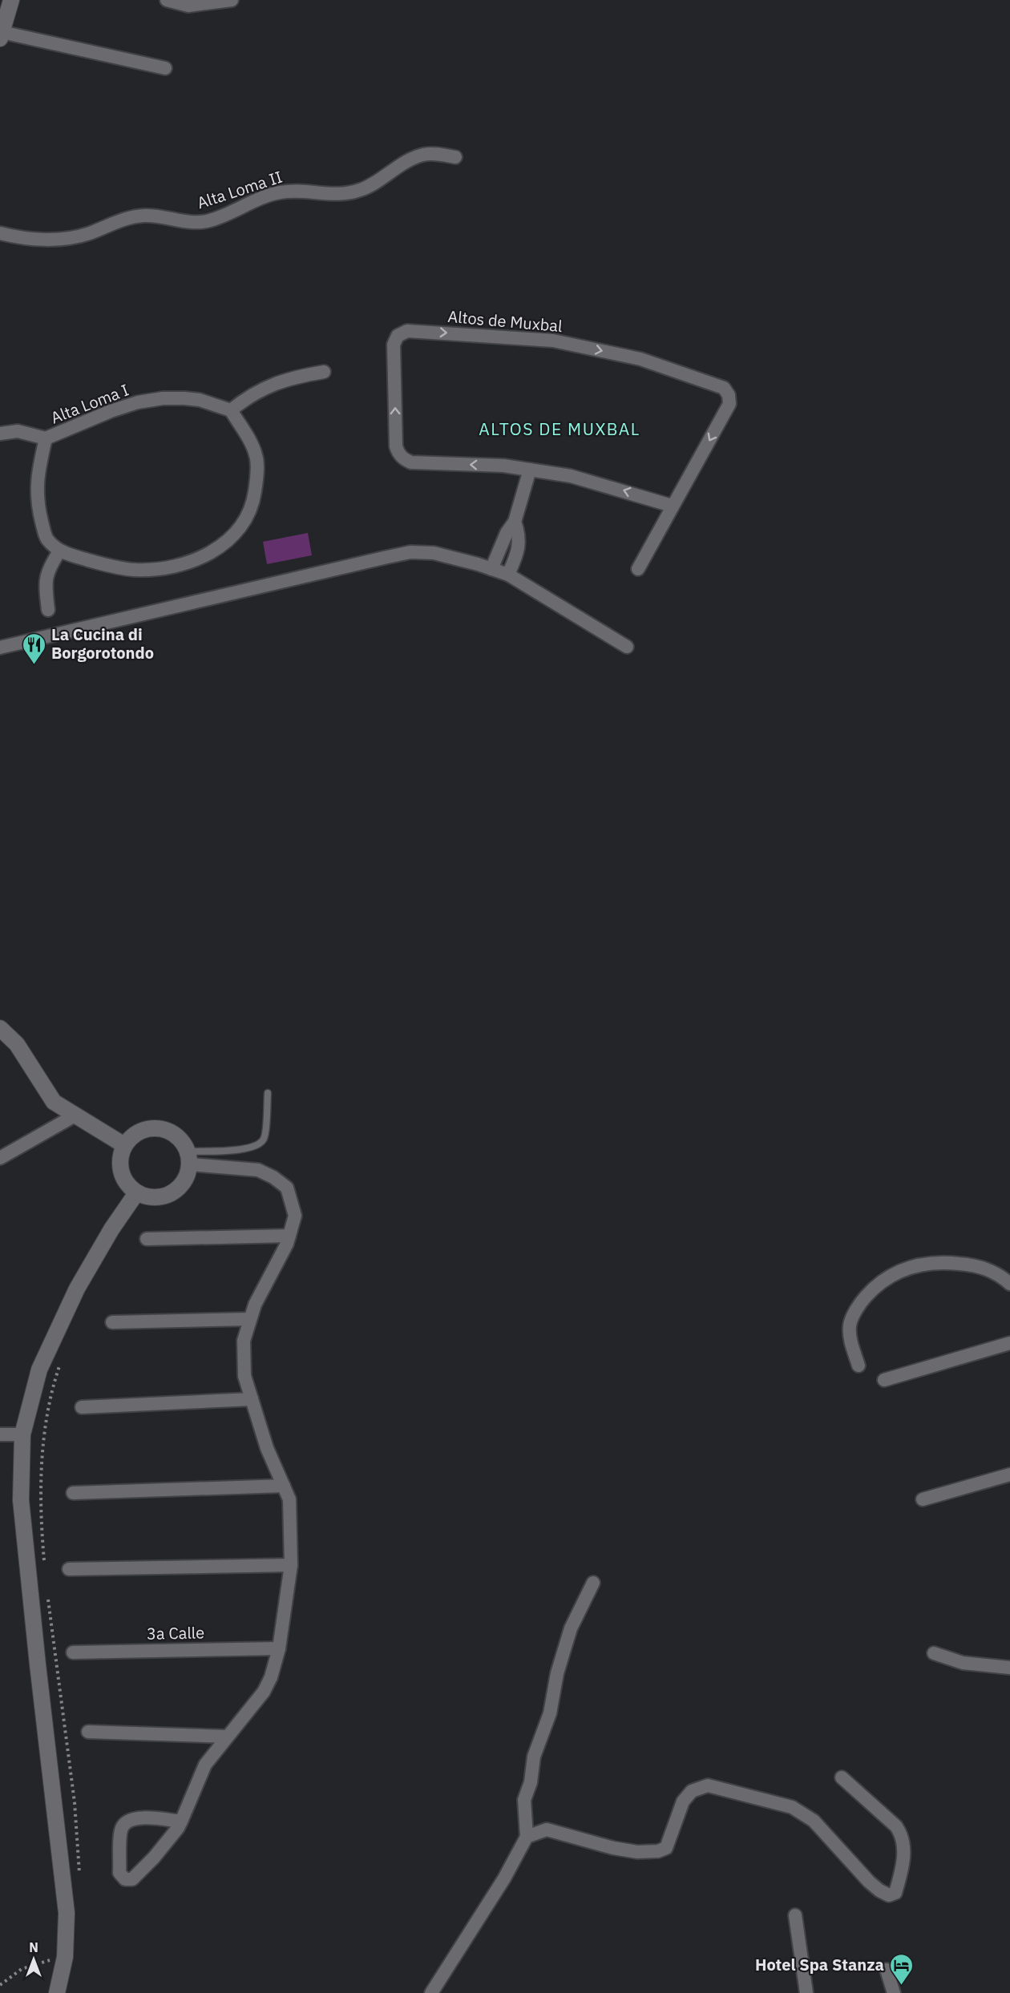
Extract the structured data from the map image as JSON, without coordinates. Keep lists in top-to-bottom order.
{
  "streets": {
    "street": [
      "Alta Loma II",
      "Altos de Muxbal",
      "Alta Loma I",
      "3a Calle"
    ]
  },
  "districts": ["ALTOS DE MUXBAL"],
  "places": {
    "restaurant": ["La Cucina di Borgorotondo"],
    "hotel": ["Hotel Spa Stanza"]
  },
  "north": "top"
}
